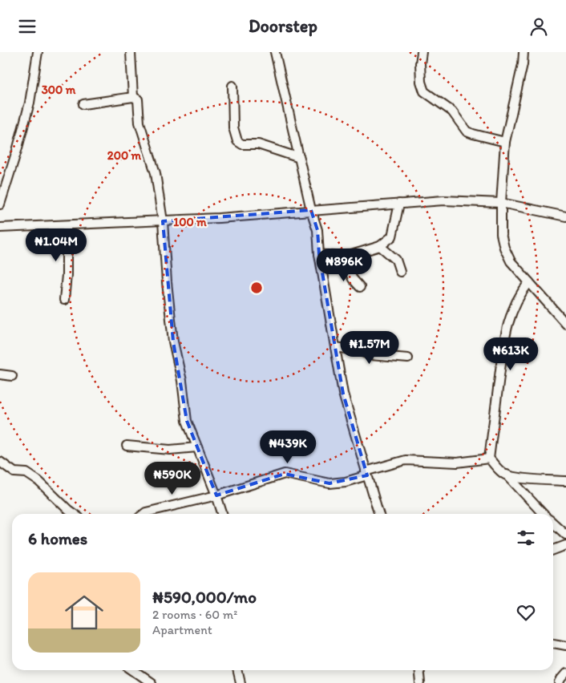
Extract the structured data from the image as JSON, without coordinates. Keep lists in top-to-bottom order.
{
  "page": {
    "header": "Doorstep",
    "price": [
      "₦1.04M",
      "₦896K",
      "₦1.57M",
      "₦613K",
      "₦439K",
      "₦590K"
    ],
    "heading": "6 homes",
    "list": [
      {
        "name": "₦590,000/mo",
        "note": "2 rooms · 60 m² · Apartment"
      }
    ]
  },
  "rings": ["300 m", "200 m", "100 m"]
}
